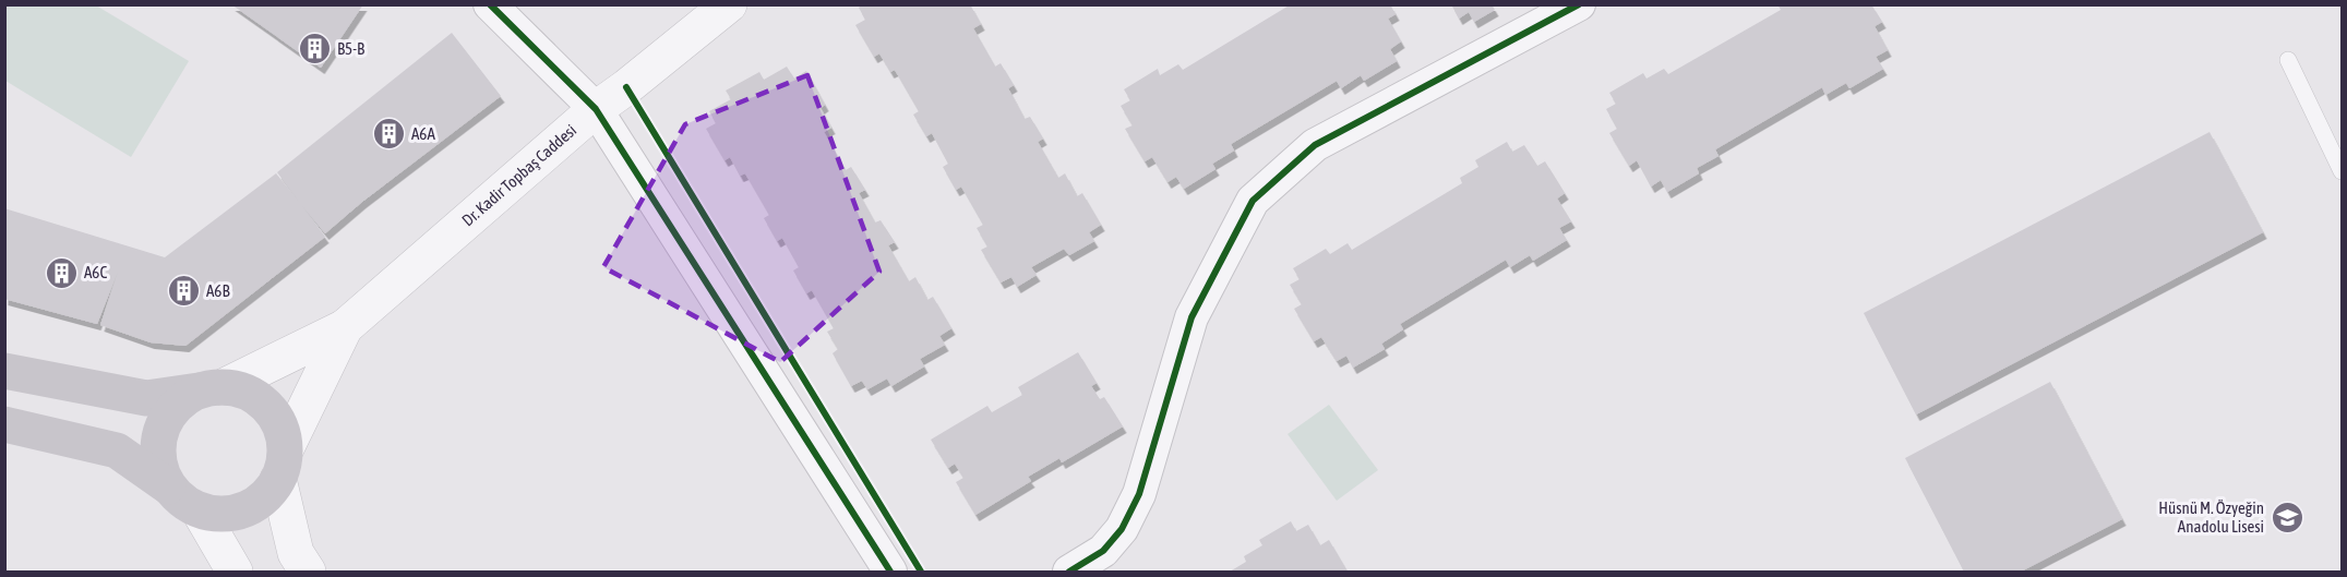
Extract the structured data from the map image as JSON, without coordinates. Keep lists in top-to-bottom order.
{
  "streets": {
    "street": ["Dr. Kadir Topbaş Caddesi"]
  },
  "places": {
    "building": [
      "B5-B",
      "A6A",
      "A6C",
      "A6B"
    ],
    "school or university": ["Hüsnü M. Özyeğin Anadolu Lisesi"]
  }
}
